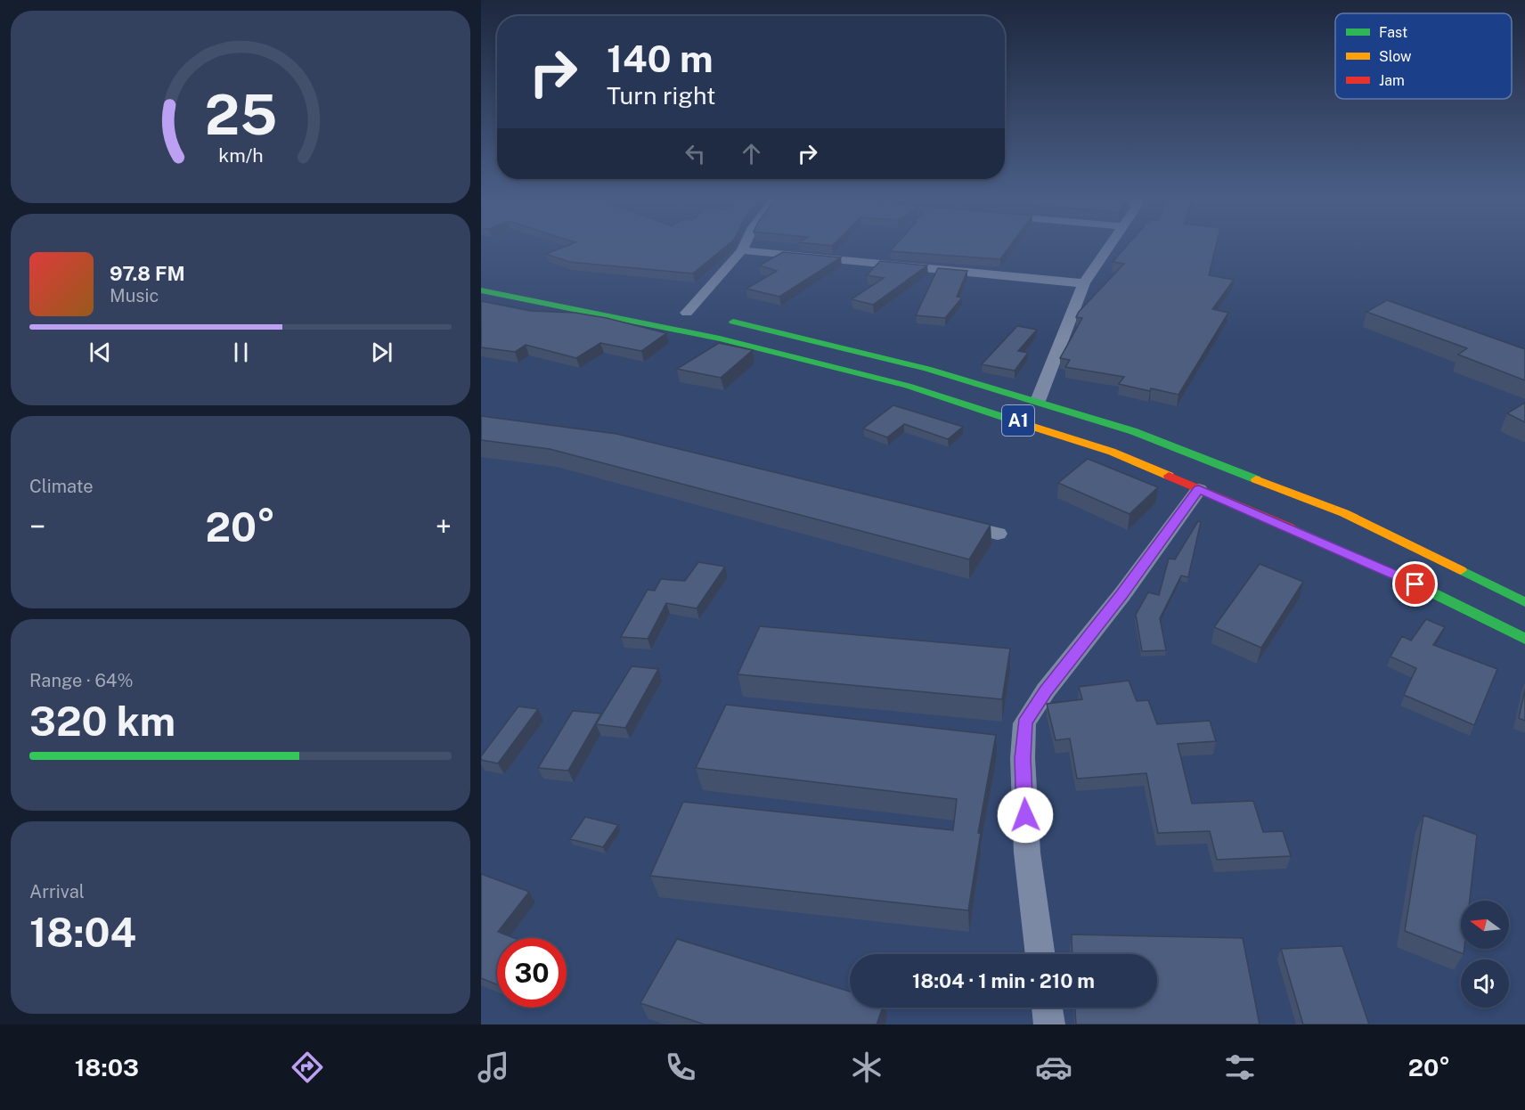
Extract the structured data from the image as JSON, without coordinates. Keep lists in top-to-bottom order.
{
  "streets": {
    "highway": ["A1"]
  },
  "legend": ["Fast", "Slow", "Jam"],
  "north": "left",
  "page": {
    "turn": ["140 m", "Turn right"],
    "song": ["97.8 FM", "Music"],
    "tile": [
      "Climate",
      ["Range · 64%", "320 km"],
      ["Arrival", "18:04"]
    ],
    "heat": ["−", "20°", "+"],
    "limit": "30",
    "trip": "18:04 · 1 min · 210 m",
    "tabs": ["18:03", "20°"],
    "gauge": ["25", "km/h"]
  }
}
